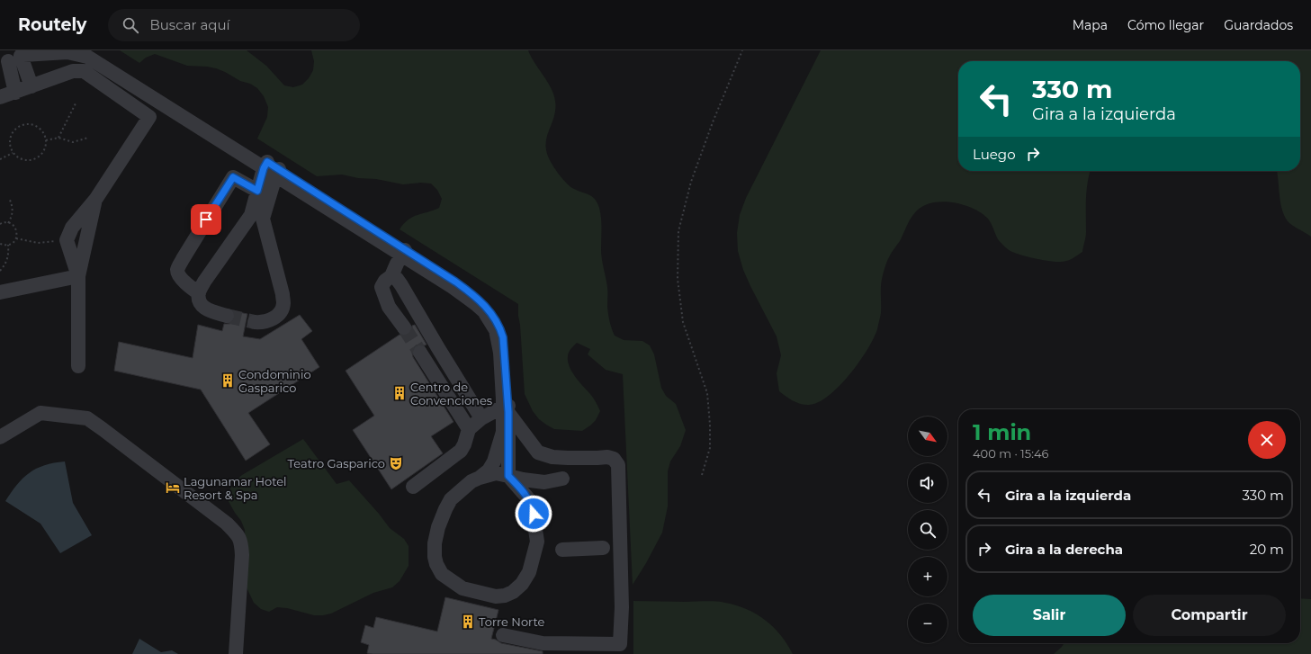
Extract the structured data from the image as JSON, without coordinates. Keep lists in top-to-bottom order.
{
  "places": {
    "building": ["Condominio Gasparico", "Centro de Convenciones", "Torre Norte"],
    "theatre": ["Teatro Gasparico"],
    "hotel": ["Lagunamar Hotel Resort & Spa"]
  },
  "north": "bottom right",
  "page": {
    "header": "Routely",
    "search": "Buscar aquí",
    "nav": ["Mapa", "Cómo llegar", "Guardados"],
    "turn": ["330 m", "Gira a la izquierda"],
    "then": "Luego",
    "heading": ["1 min", "400 m · 15:46"],
    "map_buttons": ["+", "−"],
    "list": [
      {
        "name": "Gira a la izquierda",
        "value": "330 m"
      },
      {
        "name": "Gira a la derecha",
        "value": "20 m"
      }
    ],
    "buttons": ["Salir", "Compartir"]
  }
}
